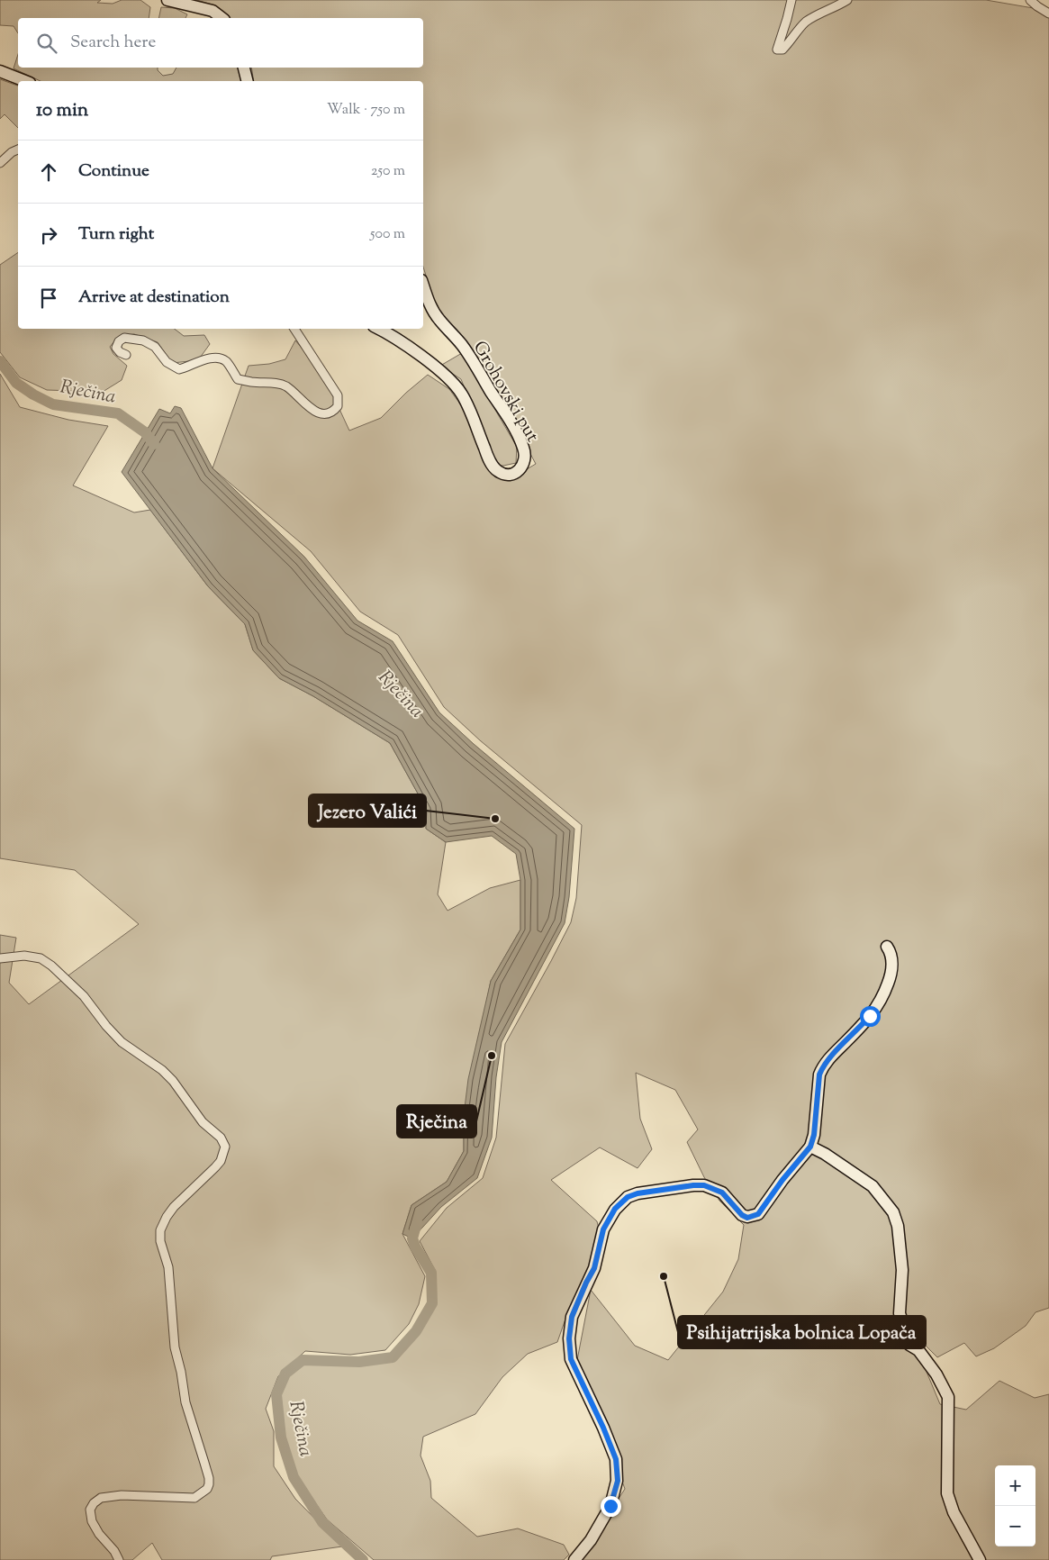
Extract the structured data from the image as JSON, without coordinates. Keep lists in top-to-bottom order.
{
  "streets": {
    "main road": ["Grohovski put"]
  },
  "water": ["Rječina"],
  "places": ["Jezero Valići", "Rječina", "Psihijatrijska bolnica Lopača"],
  "page": {
    "search": "Search here",
    "heading": ["10 min", "Walk · 750 m"],
    "list": [
      ["Continue", "250 m"],
      ["Turn right", "500 m"],
      "Arrive at destination"
    ],
    "map_buttons": ["+", "−"]
  }
}
